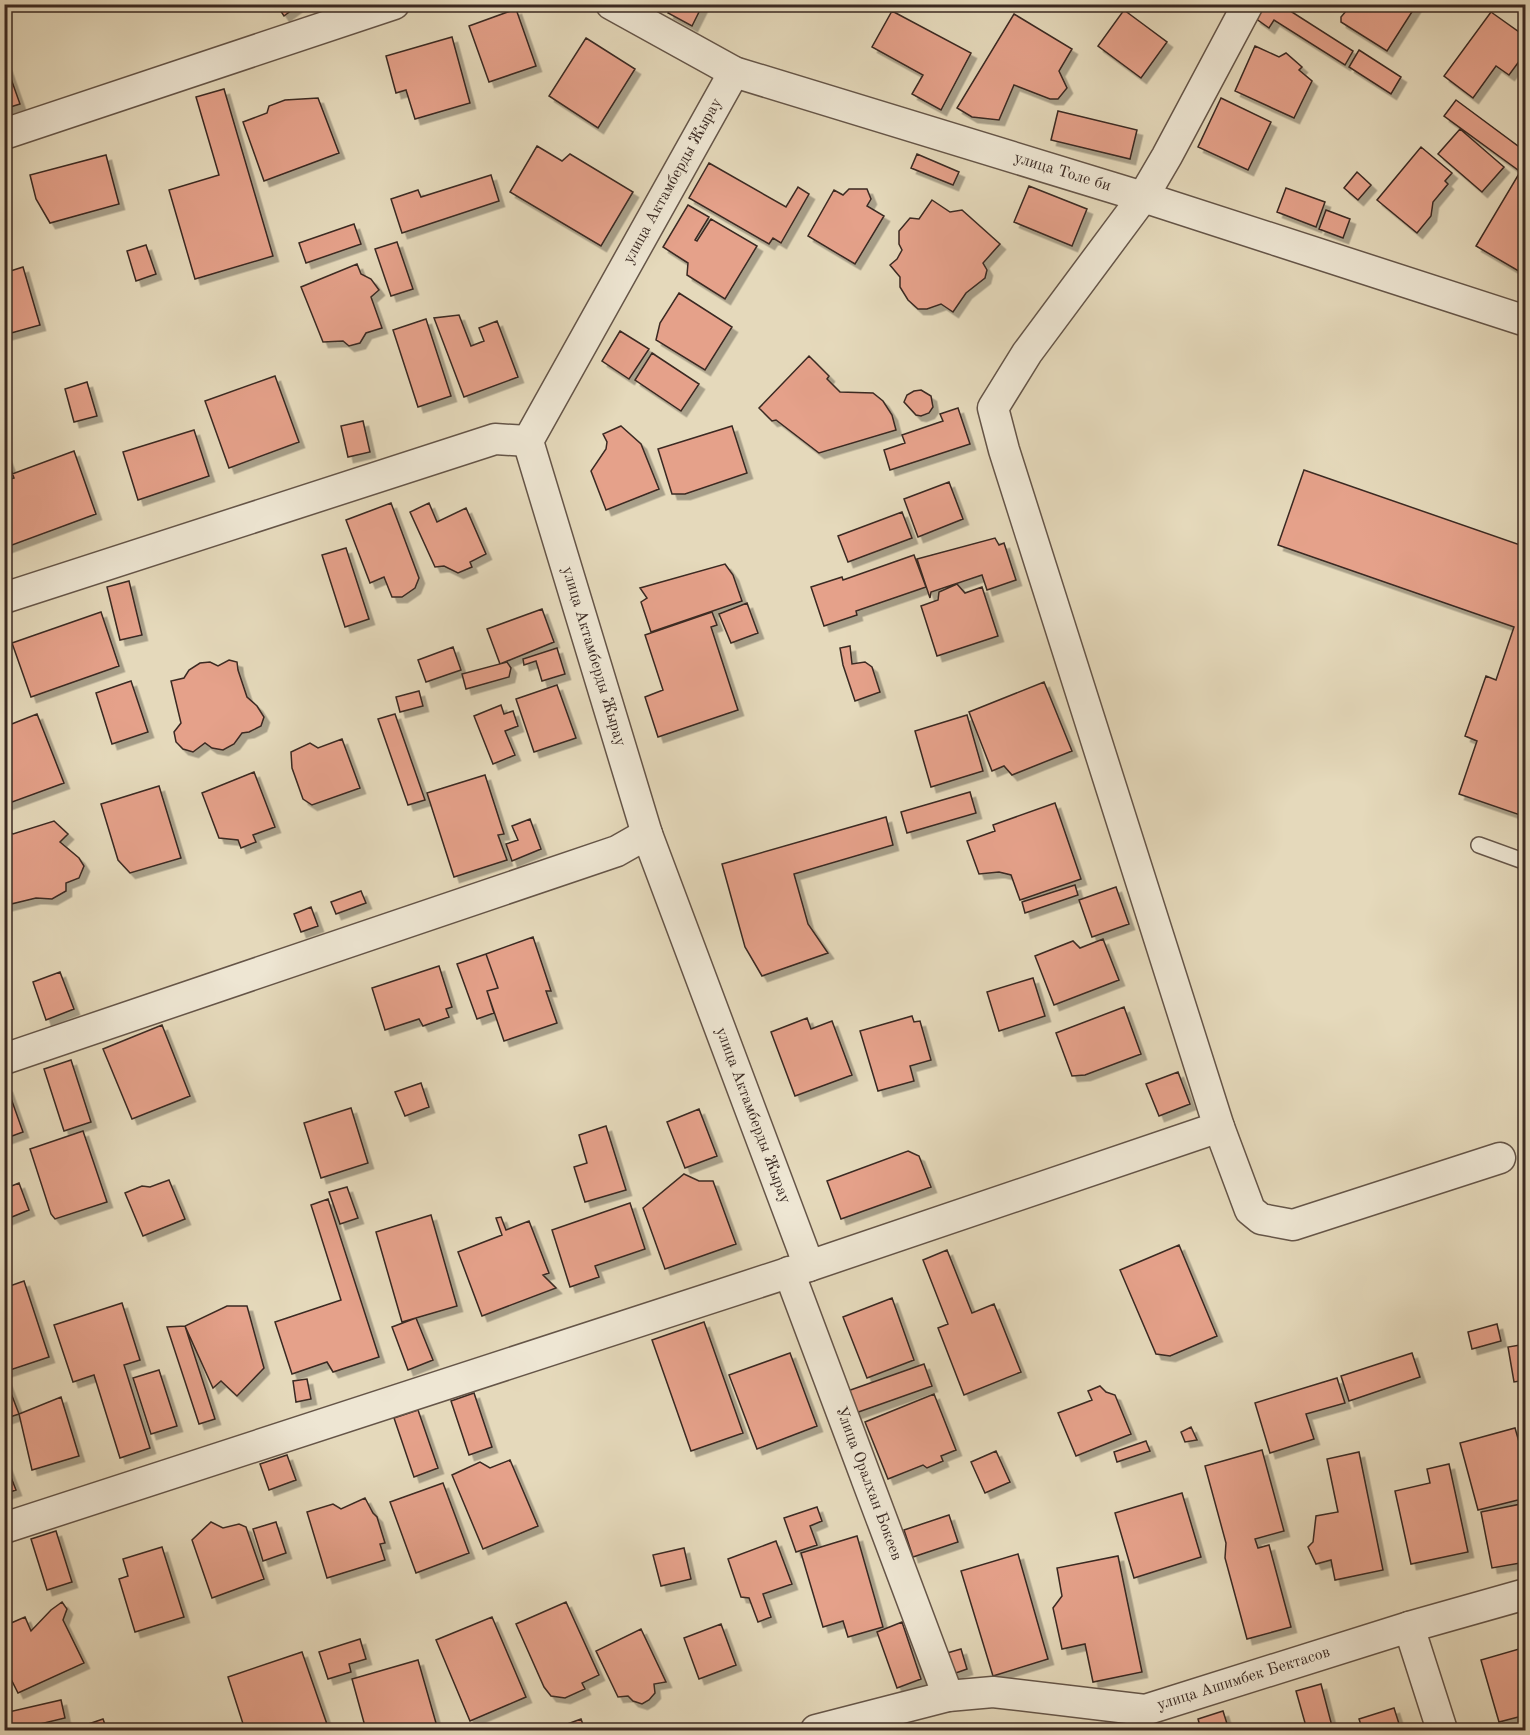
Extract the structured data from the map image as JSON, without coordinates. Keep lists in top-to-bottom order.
{
  "streets": {
    "street": [
      "улица Толе би",
      "улица Актамберды Жырау",
      "Улица Оралхан Бокеев",
      "улица Ашимбек Бектасов"
    ]
  },
  "crossings": [
    ["улица Толе би", "улица Актамберды Жырау"],
    ["улица Актамберды Жырау", "Улица Оралхан Бокеев"],
    ["Улица Оралхан Бокеев", "улица Ашимбек Бектасов"]
  ]
}
